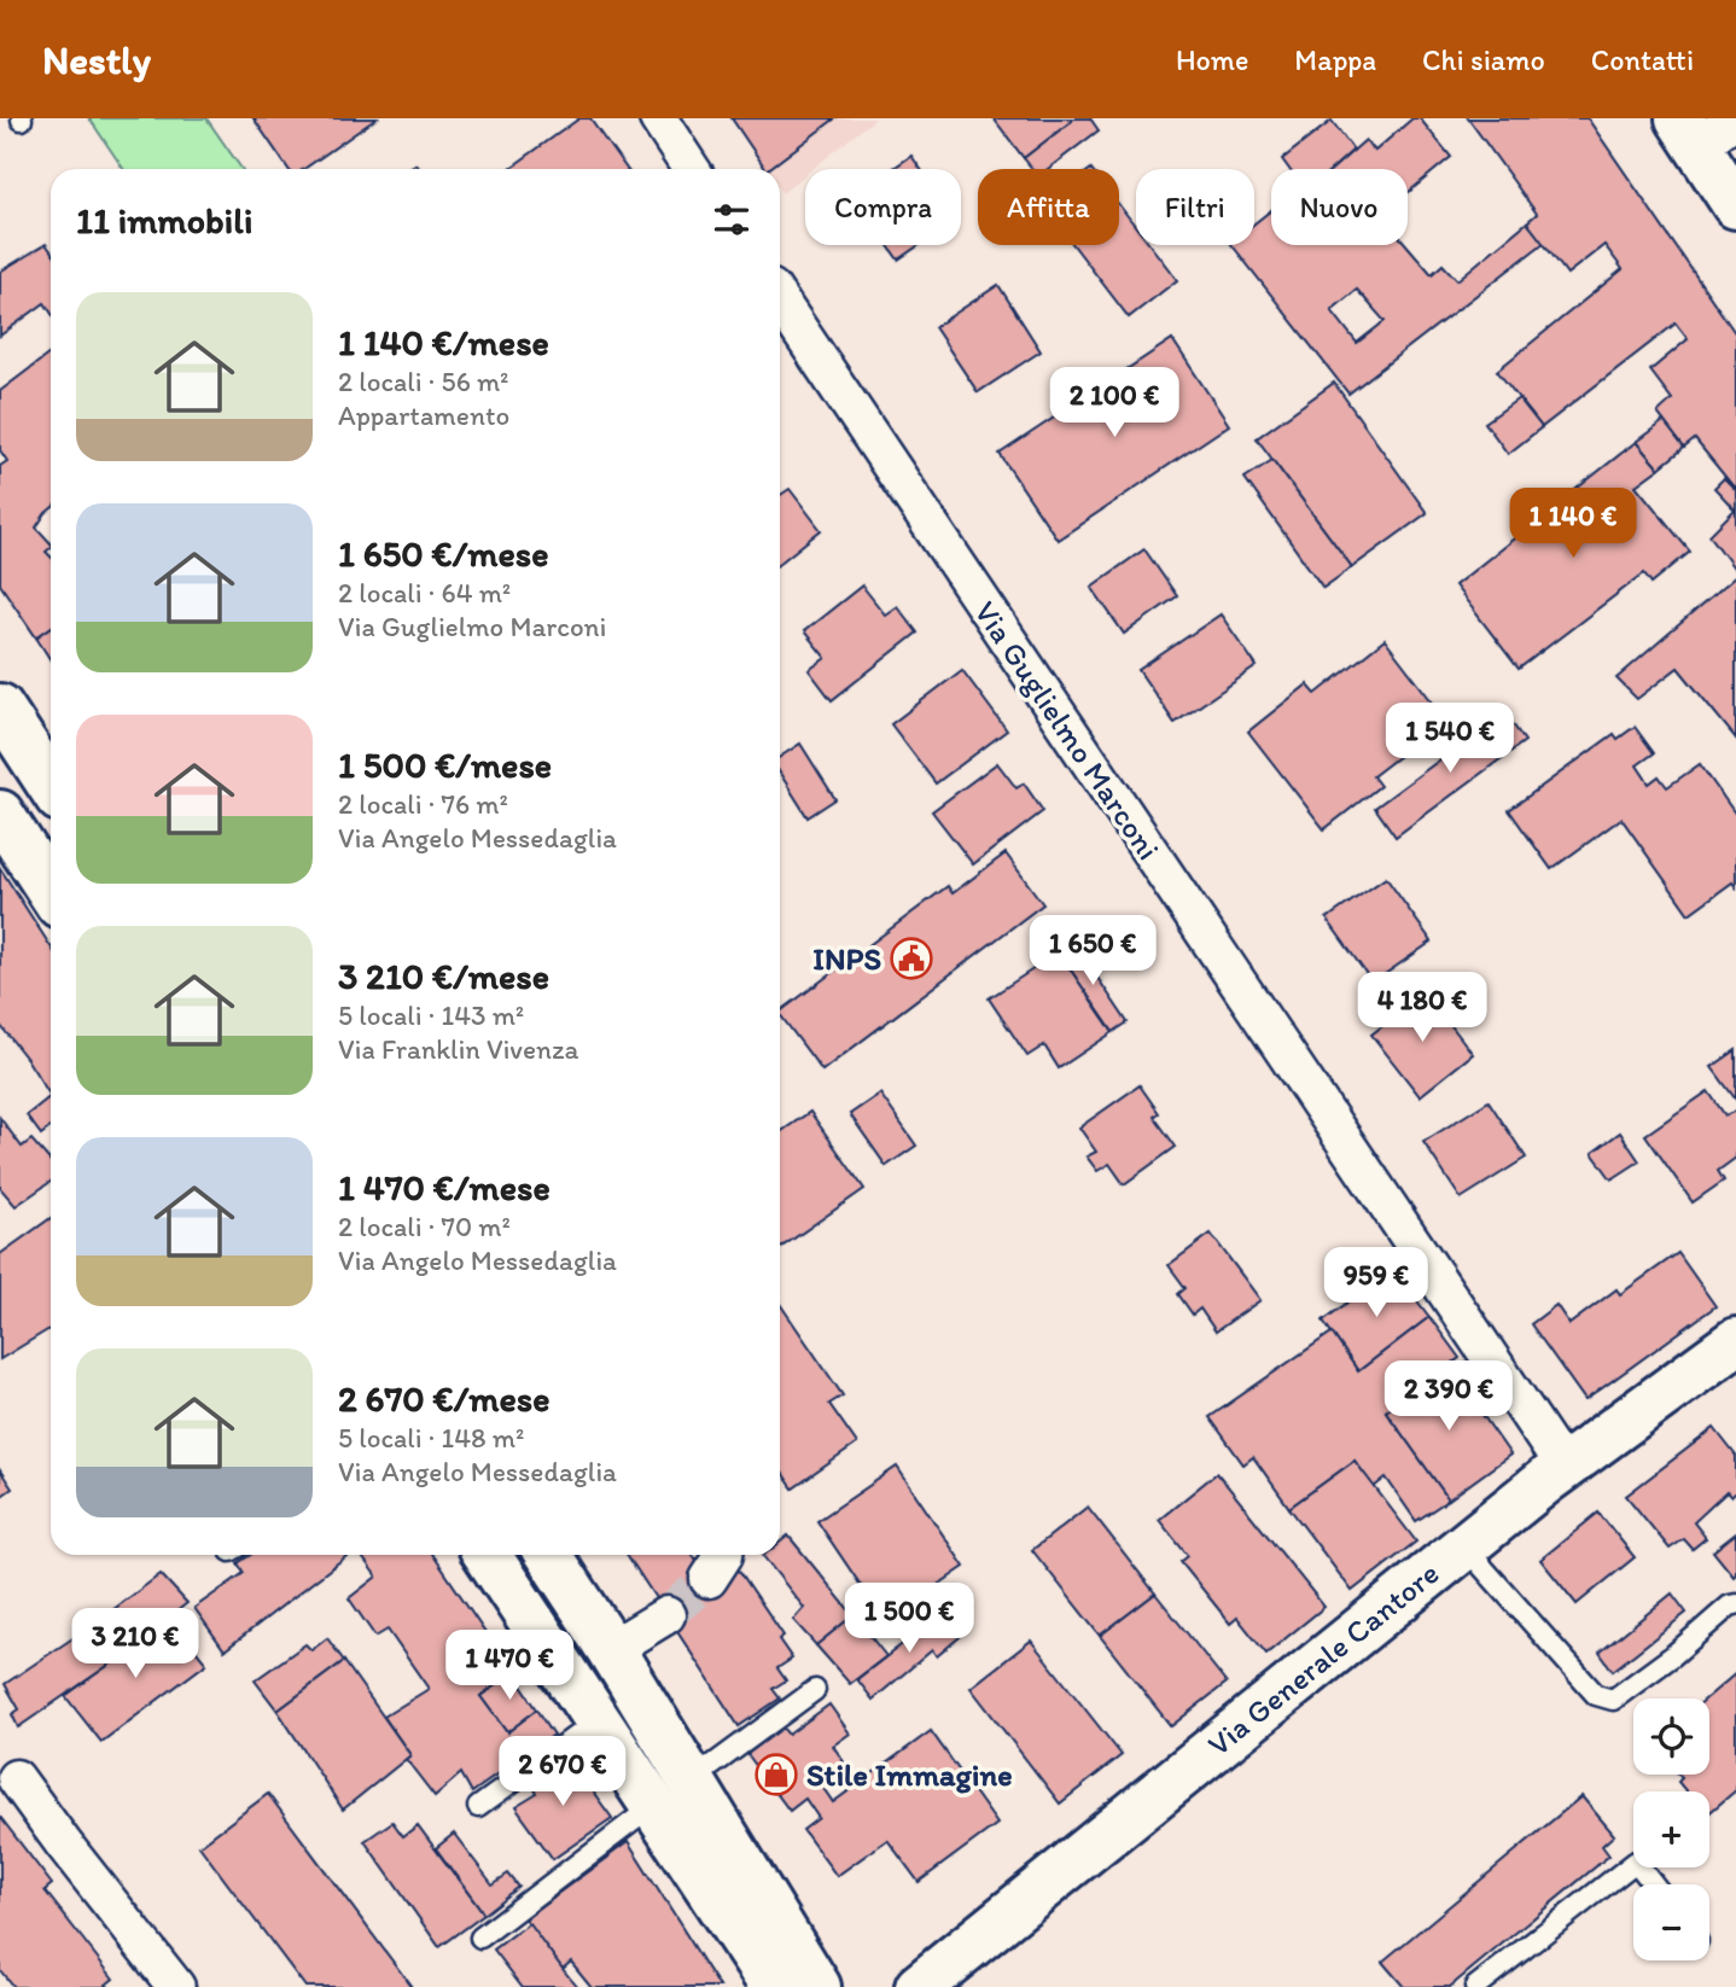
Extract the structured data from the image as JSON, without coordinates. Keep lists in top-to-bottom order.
{
  "streets": {
    "main road": ["Via Generale Cantore"],
    "street": ["Via Guglielmo Marconi"]
  },
  "crossings": [
    ["Via Guglielmo Marconi", "Via Generale Cantore"]
  ],
  "places": {
    "public building": ["INPS"],
    "shop": ["Stile Immagine"]
  },
  "page": {
    "header": "Nestly",
    "nav": [
      "Home",
      "Mappa",
      "Chi siamo",
      "Contatti"
    ],
    "chip": [
      "Compra",
      "Affitta",
      "Filtri",
      "Nuovo"
    ],
    "heading": "11 immobili",
    "list": [
      {
        "name": "1 140 €/mese",
        "note": "2 locali · 56 m² · Appartamento"
      },
      {
        "name": "1 650 €/mese",
        "note": "2 locali · 64 m² · Via Guglielmo Marconi"
      },
      {
        "name": "1 500 €/mese",
        "note": "2 locali · 76 m² · Via Angelo Messedaglia"
      },
      {
        "name": "3 210 €/mese",
        "note": "5 locali · 143 m² · Via Franklin Vivenza"
      },
      {
        "name": "1 470 €/mese",
        "note": "2 locali · 70 m² · Via Angelo Messedaglia"
      },
      {
        "name": "2 670 €/mese",
        "note": "5 locali · 148 m² · Via Angelo Messedaglia"
      }
    ],
    "price": [
      "2 100 €",
      "1 140 €",
      "1 540 €",
      "1 650 €",
      "4 180 €",
      "959 €",
      "2 390 €",
      "1 500 €",
      "3 210 €",
      "1 470 €",
      "2 670 €"
    ],
    "map_buttons": ["+", "−"]
  }
}
